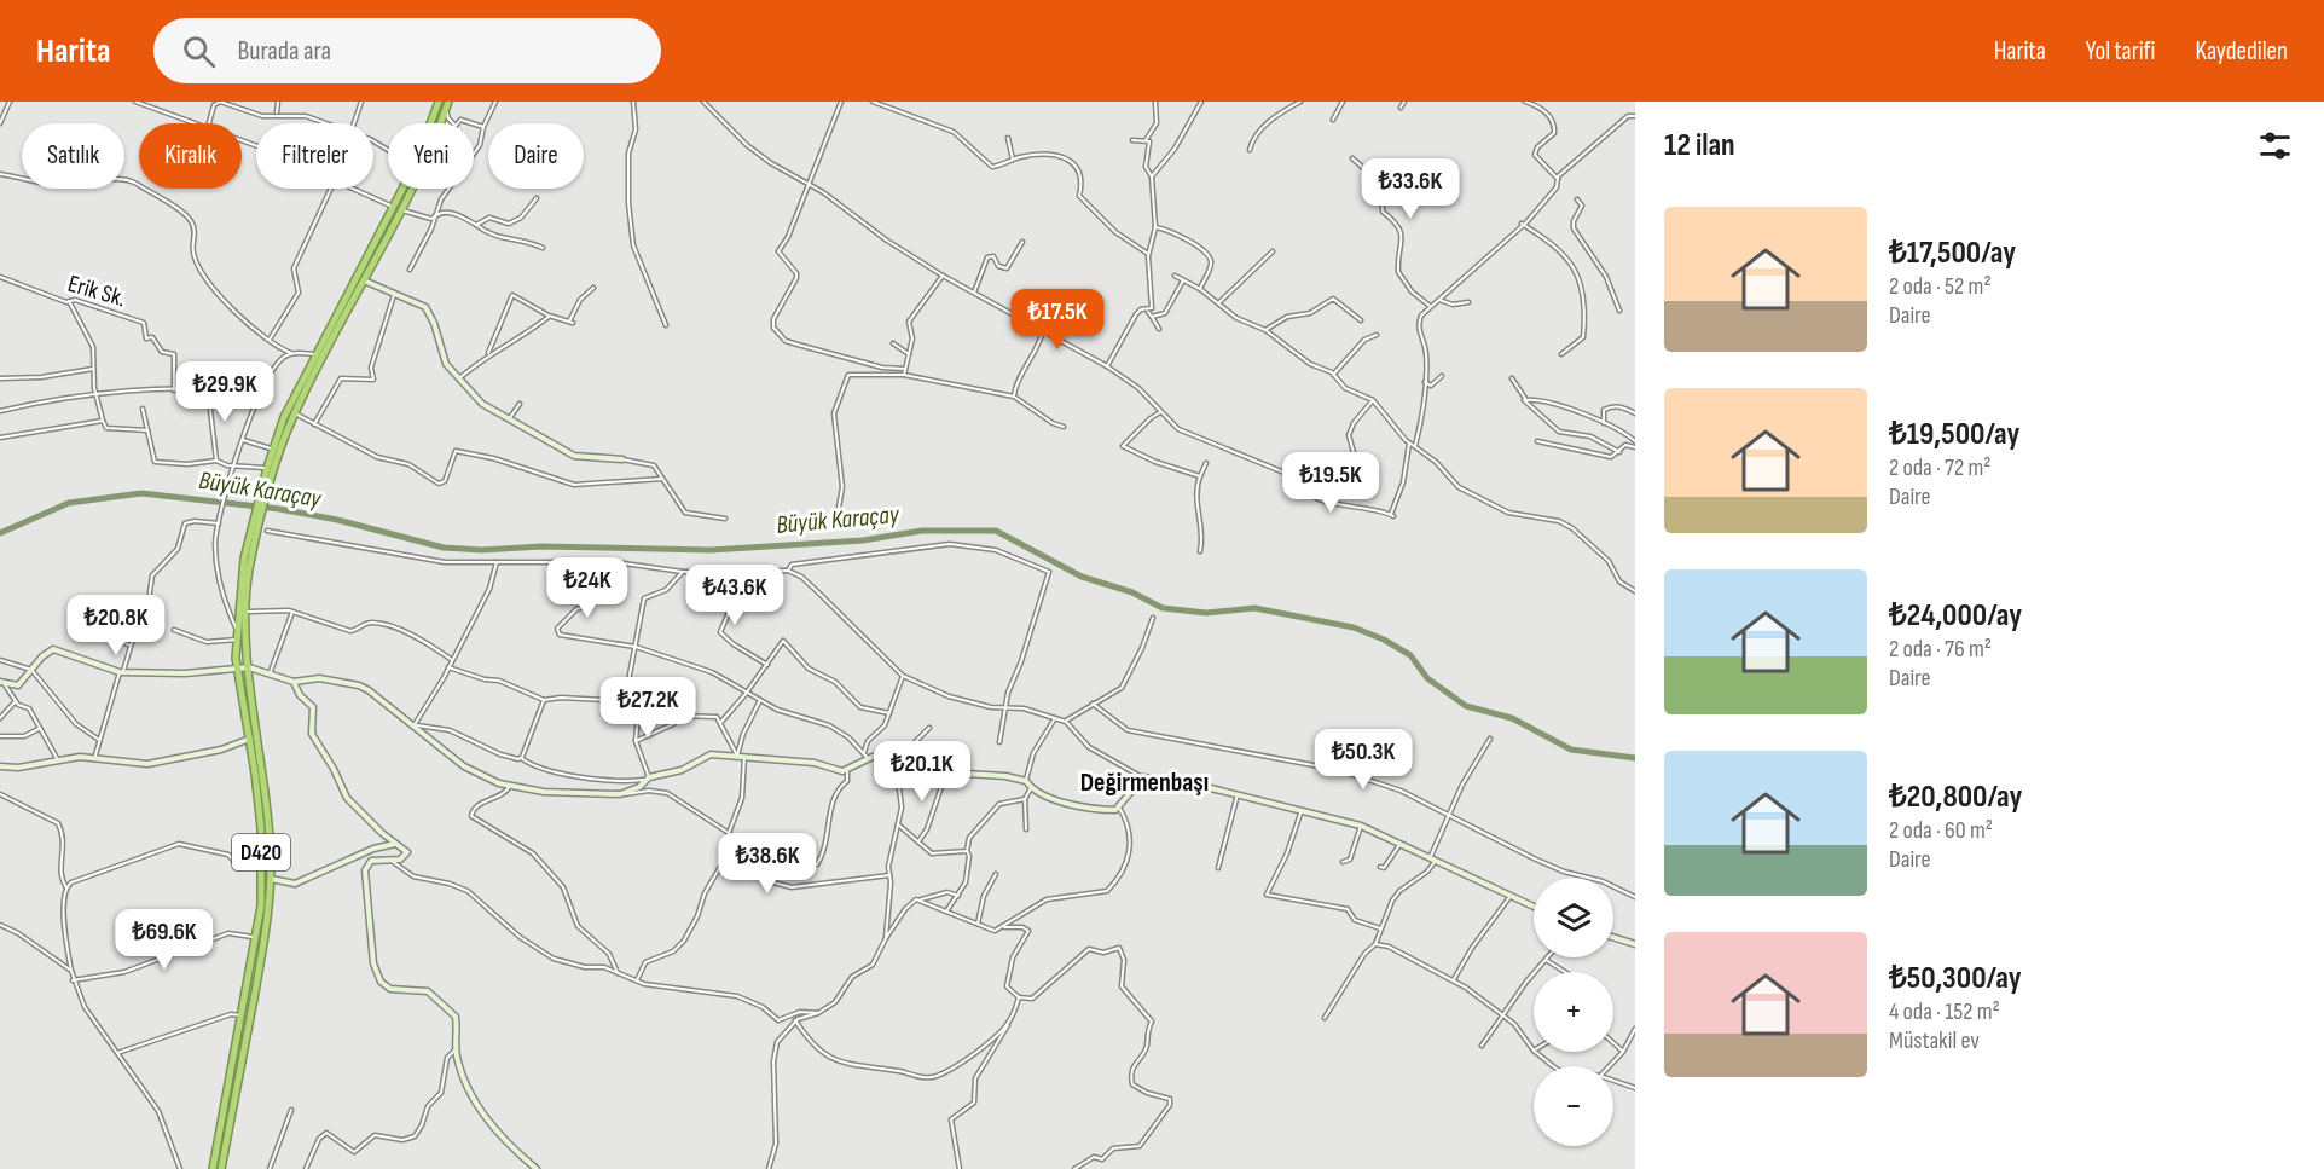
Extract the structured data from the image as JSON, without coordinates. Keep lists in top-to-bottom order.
{
  "streets": {
    "highway": ["D420"],
    "street": ["Erik Sk."]
  },
  "districts": ["Değirmenbaşı"],
  "water": ["Büyük Karaçay"],
  "page": {
    "header": "Harita",
    "search": "Burada ara",
    "nav": ["Harita", "Yol tarifi", "Kaydedilen"],
    "heading": "12 ilan",
    "chip": [
      "Satılık",
      "Kiralık",
      "Filtreler",
      "Yeni",
      "Daire"
    ],
    "price": [
      "₺33.6K",
      "₺17.5K",
      "₺29.9K",
      "₺19.5K",
      "₺24K",
      "₺43.6K",
      "₺20.8K",
      "₺27.2K",
      "₺50.3K",
      "₺20.1K",
      "₺38.6K",
      "₺69.6K"
    ],
    "list": [
      {
        "name": "₺17,500/ay",
        "note": "2 oda · 52 m² · Daire"
      },
      {
        "name": "₺19,500/ay",
        "note": "2 oda · 72 m² · Daire"
      },
      {
        "name": "₺24,000/ay",
        "note": "2 oda · 76 m² · Daire"
      },
      {
        "name": "₺20,800/ay",
        "note": "2 oda · 60 m² · Daire"
      },
      {
        "name": "₺50,300/ay",
        "note": "4 oda · 152 m² · Müstakil ev"
      }
    ],
    "map_buttons": ["+", "−"]
  }
}
